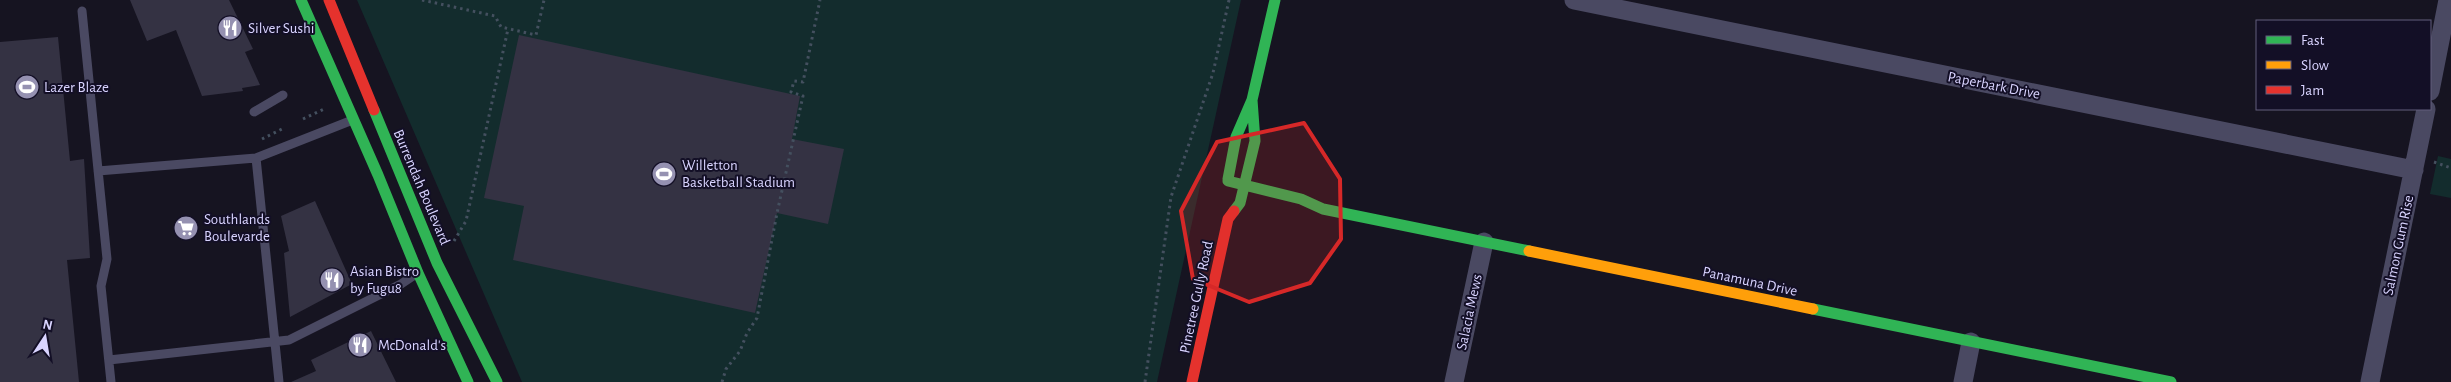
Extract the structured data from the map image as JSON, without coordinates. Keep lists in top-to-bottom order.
{
  "streets": {
    "main road": ["Burrendah Boulevard", "Panamuna Drive", "Pinetree Gully Road"],
    "street": ["Paperbark Drive", "Salmon Gum Rise", "Salacia Mews"]
  },
  "crossings": [
    ["Paperbark Drive", "Salmon Gum Rise"],
    ["Panamuna Drive", "Pinetree Gully Road"],
    ["Panamuna Drive", "Salacia Mews"]
  ],
  "places": {
    "restaurant": ["Silver Sushi", "Asian Bistro by Fugu8", "McDonald's"],
    "sports": ["Lazer Blaze", "Willetton Basketball Stadium"],
    "supermarket": ["Southlands Boulevarde"]
  },
  "legend": ["Fast", "Slow", "Jam"],
  "north": "top"
}
